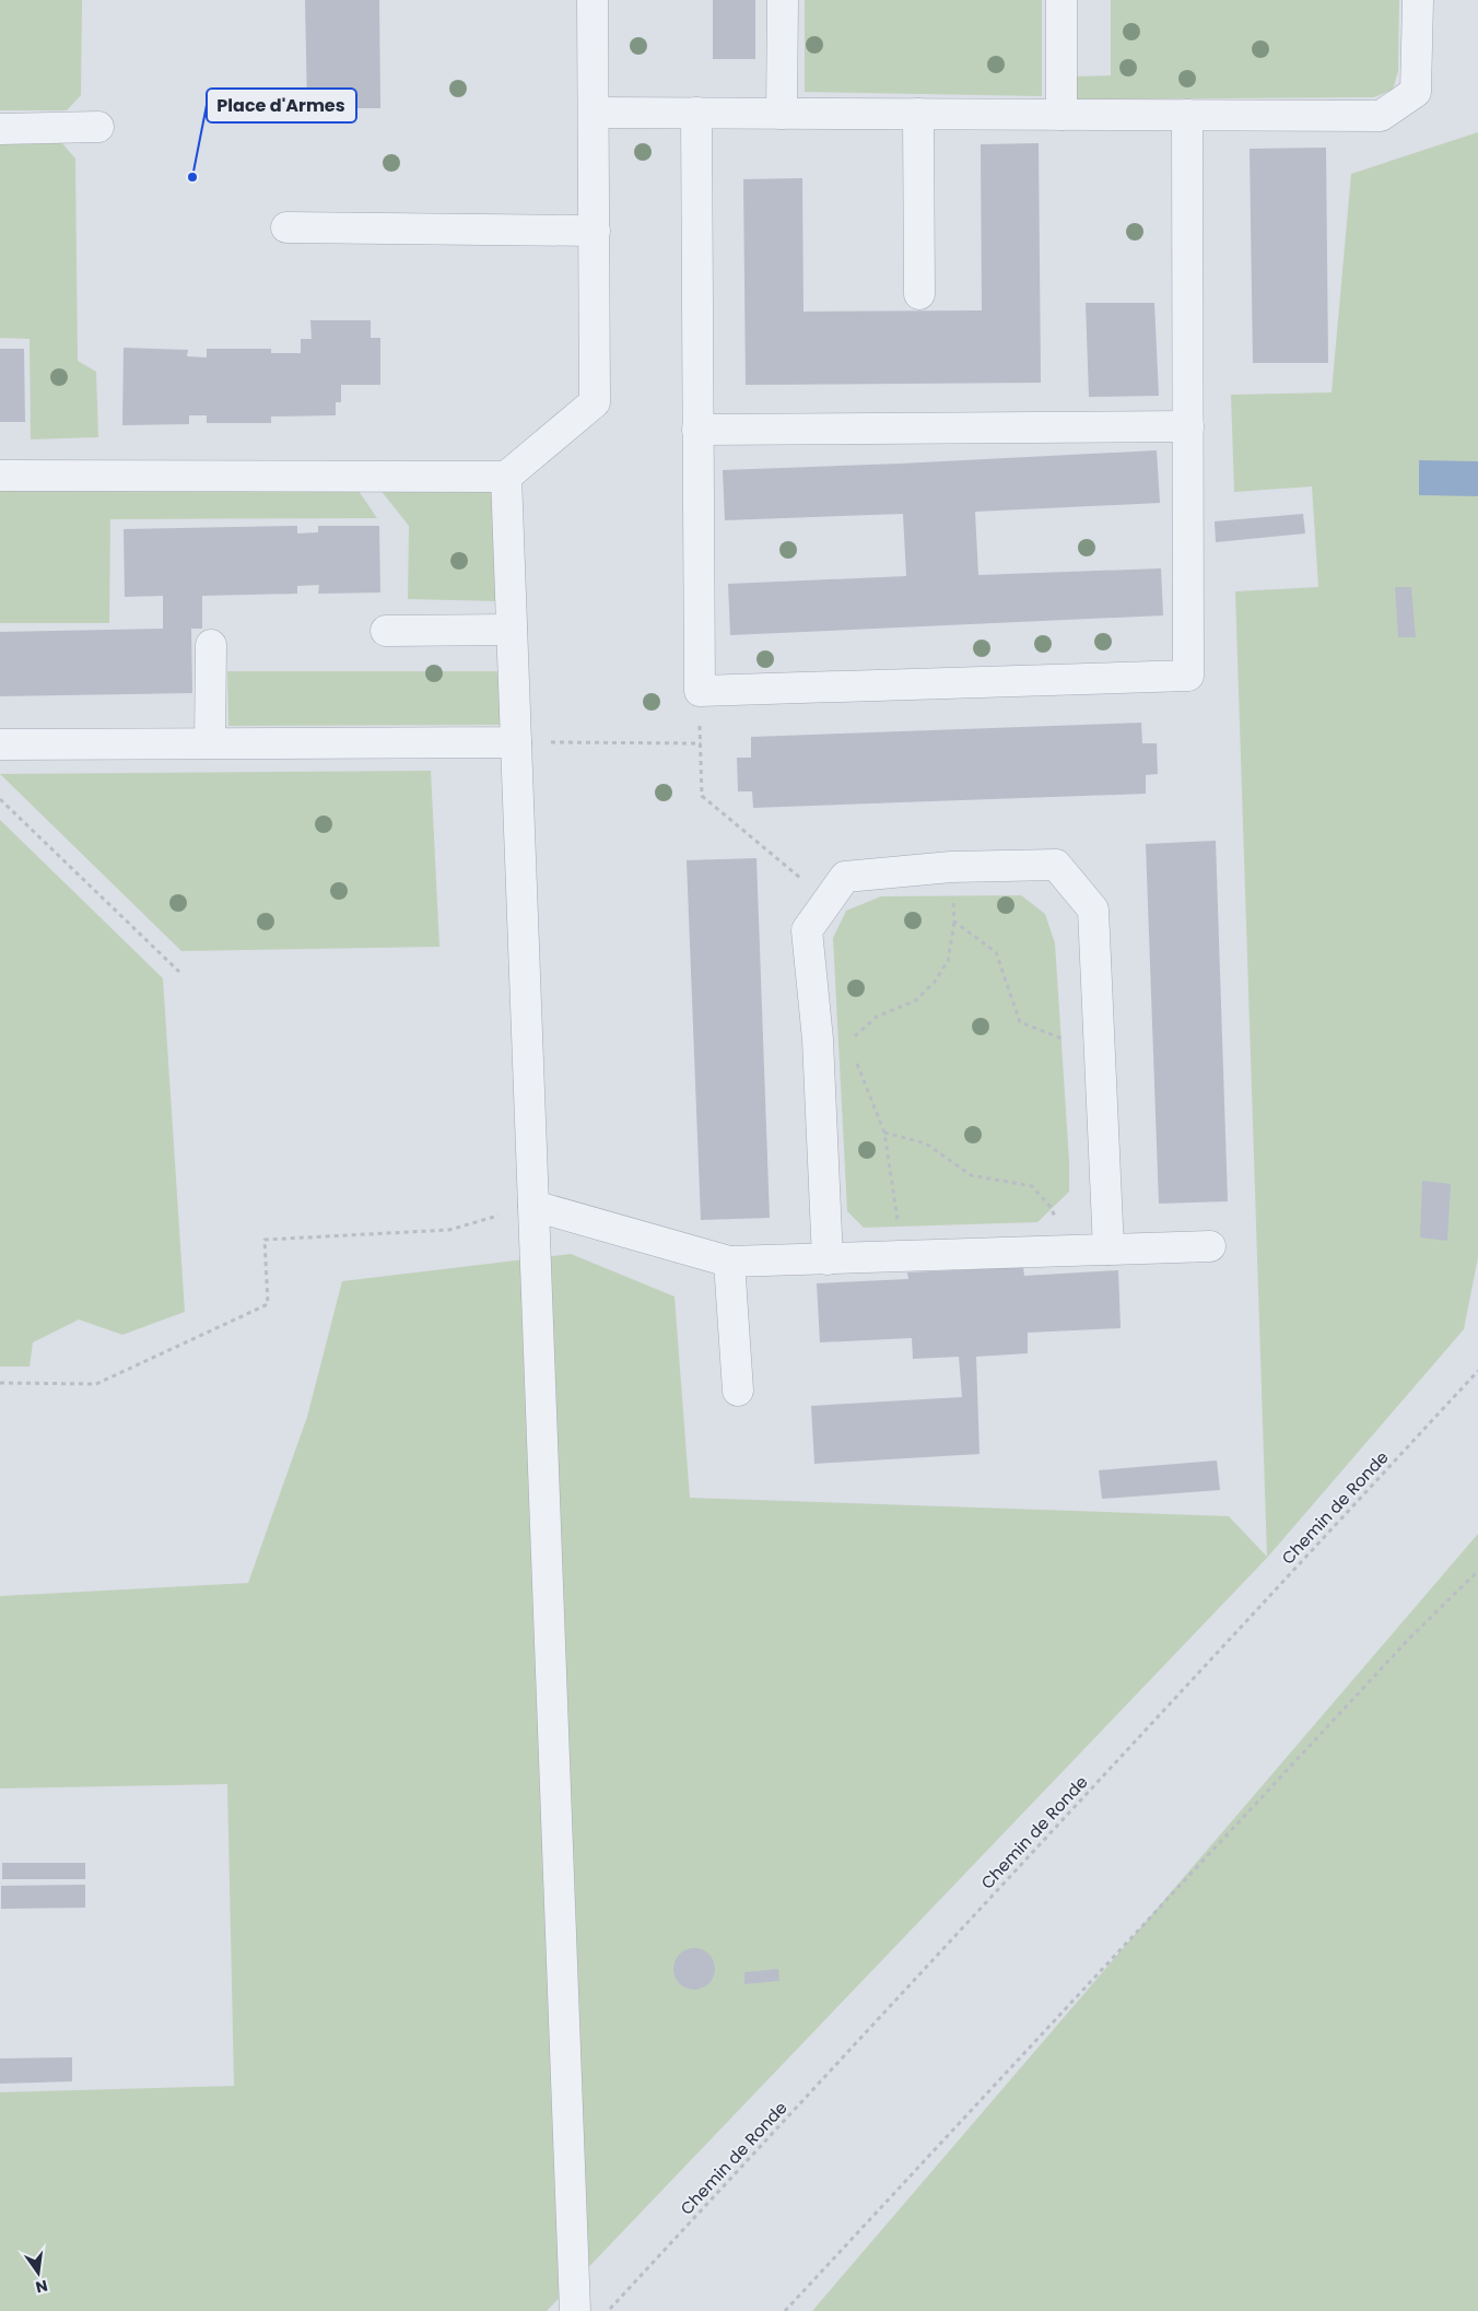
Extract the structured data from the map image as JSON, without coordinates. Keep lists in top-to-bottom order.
{
  "streets": {
    "path": ["Chemin de Ronde"]
  },
  "places": ["Place d'Armes"],
  "north": "bottom"
}
